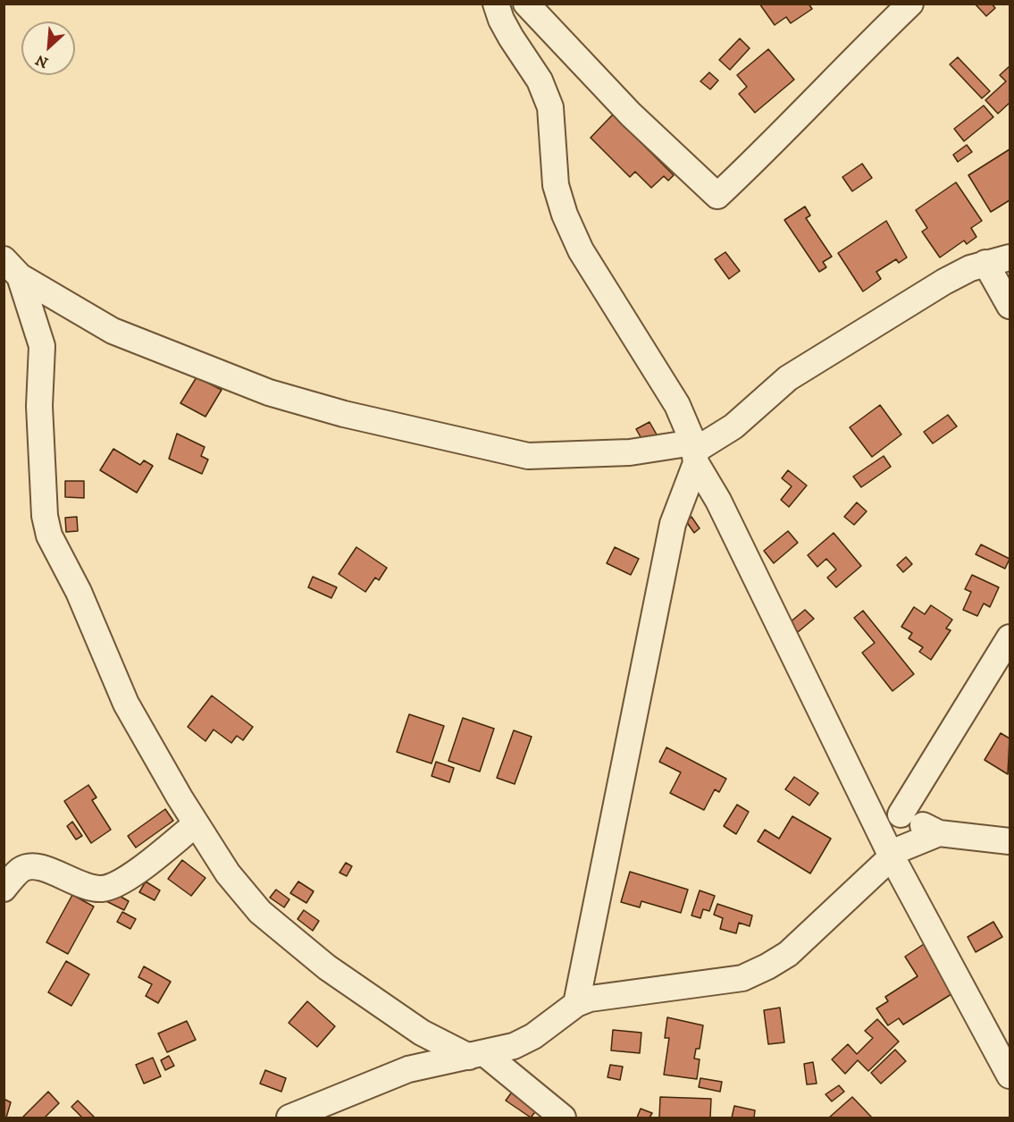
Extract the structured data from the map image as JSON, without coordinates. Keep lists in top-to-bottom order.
{
  "north": "bottom left"
}
